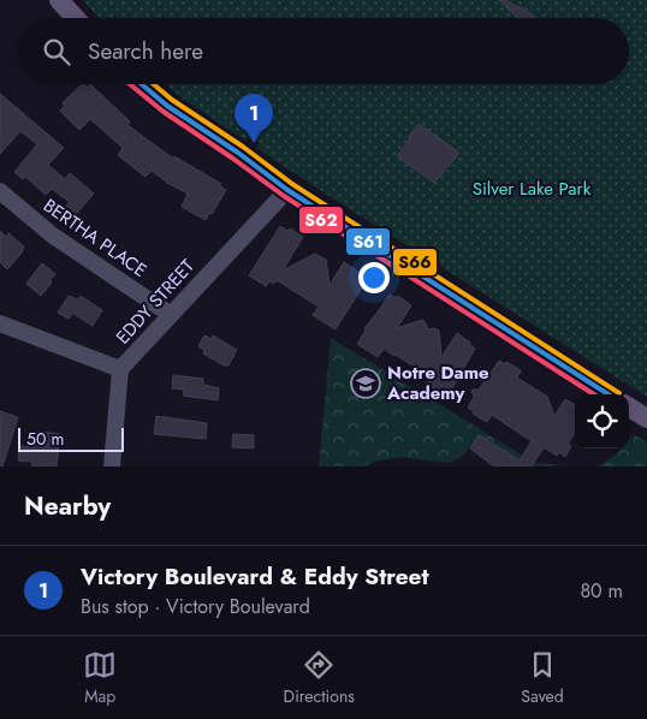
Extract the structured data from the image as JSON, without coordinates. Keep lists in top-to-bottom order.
{
  "streets": {
    "street": ["BERTHA PLACE", "EDDY STREET"]
  },
  "crossings": [
    ["BERTHA PLACE", "EDDY STREET"]
  ],
  "parks": ["Silver Lake Park"],
  "places": {
    "school or university": ["Notre Dame Academy"]
  },
  "lines": ["transit line S61", "transit line S62", "transit line S66"],
  "scale_bar": "50 m",
  "page": {
    "search": "Search here",
    "pins": "1",
    "scale": "50 m",
    "heading": "Nearby",
    "list": [
      {
        "mark": "1",
        "name": "Victory Boulevard & Eddy Street",
        "note": "Bus stop · Victory Boulevard",
        "value": "80 m"
      }
    ],
    "nav": ["Map", "Directions", "Saved"]
  }
}
